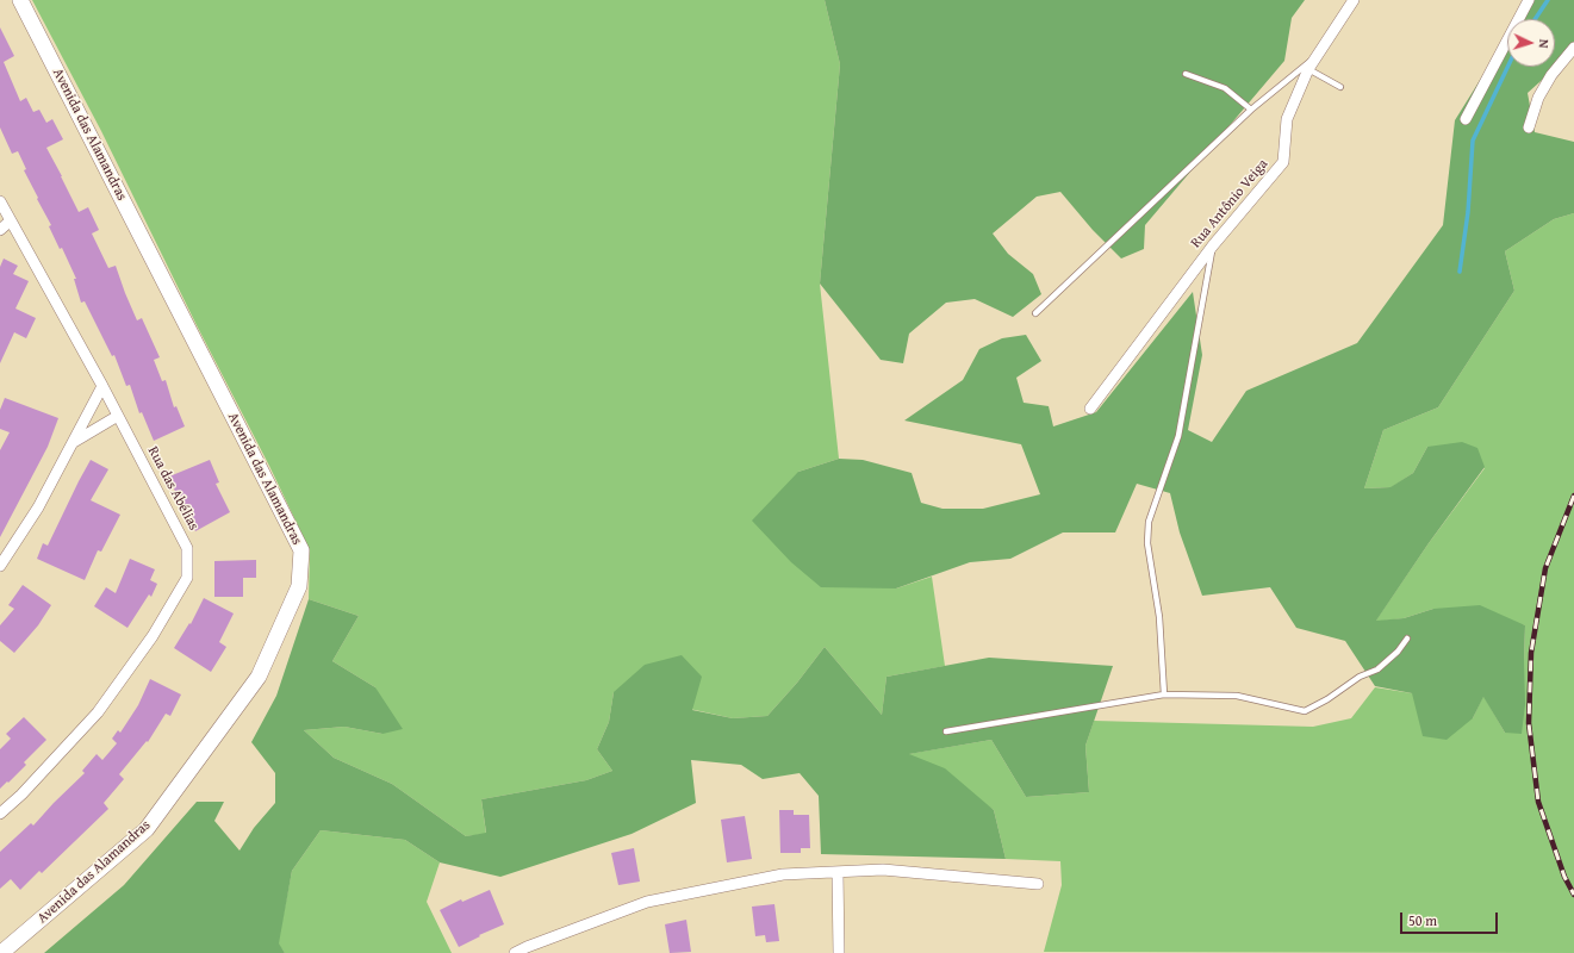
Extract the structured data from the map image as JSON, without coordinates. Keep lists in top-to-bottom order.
{
  "streets": {
    "street": ["Avenida das Alamandras", "Rua Antônio Veiga", "Rua das Abélias"]
  },
  "scale_bar": "50 m",
  "north": "right"
}
